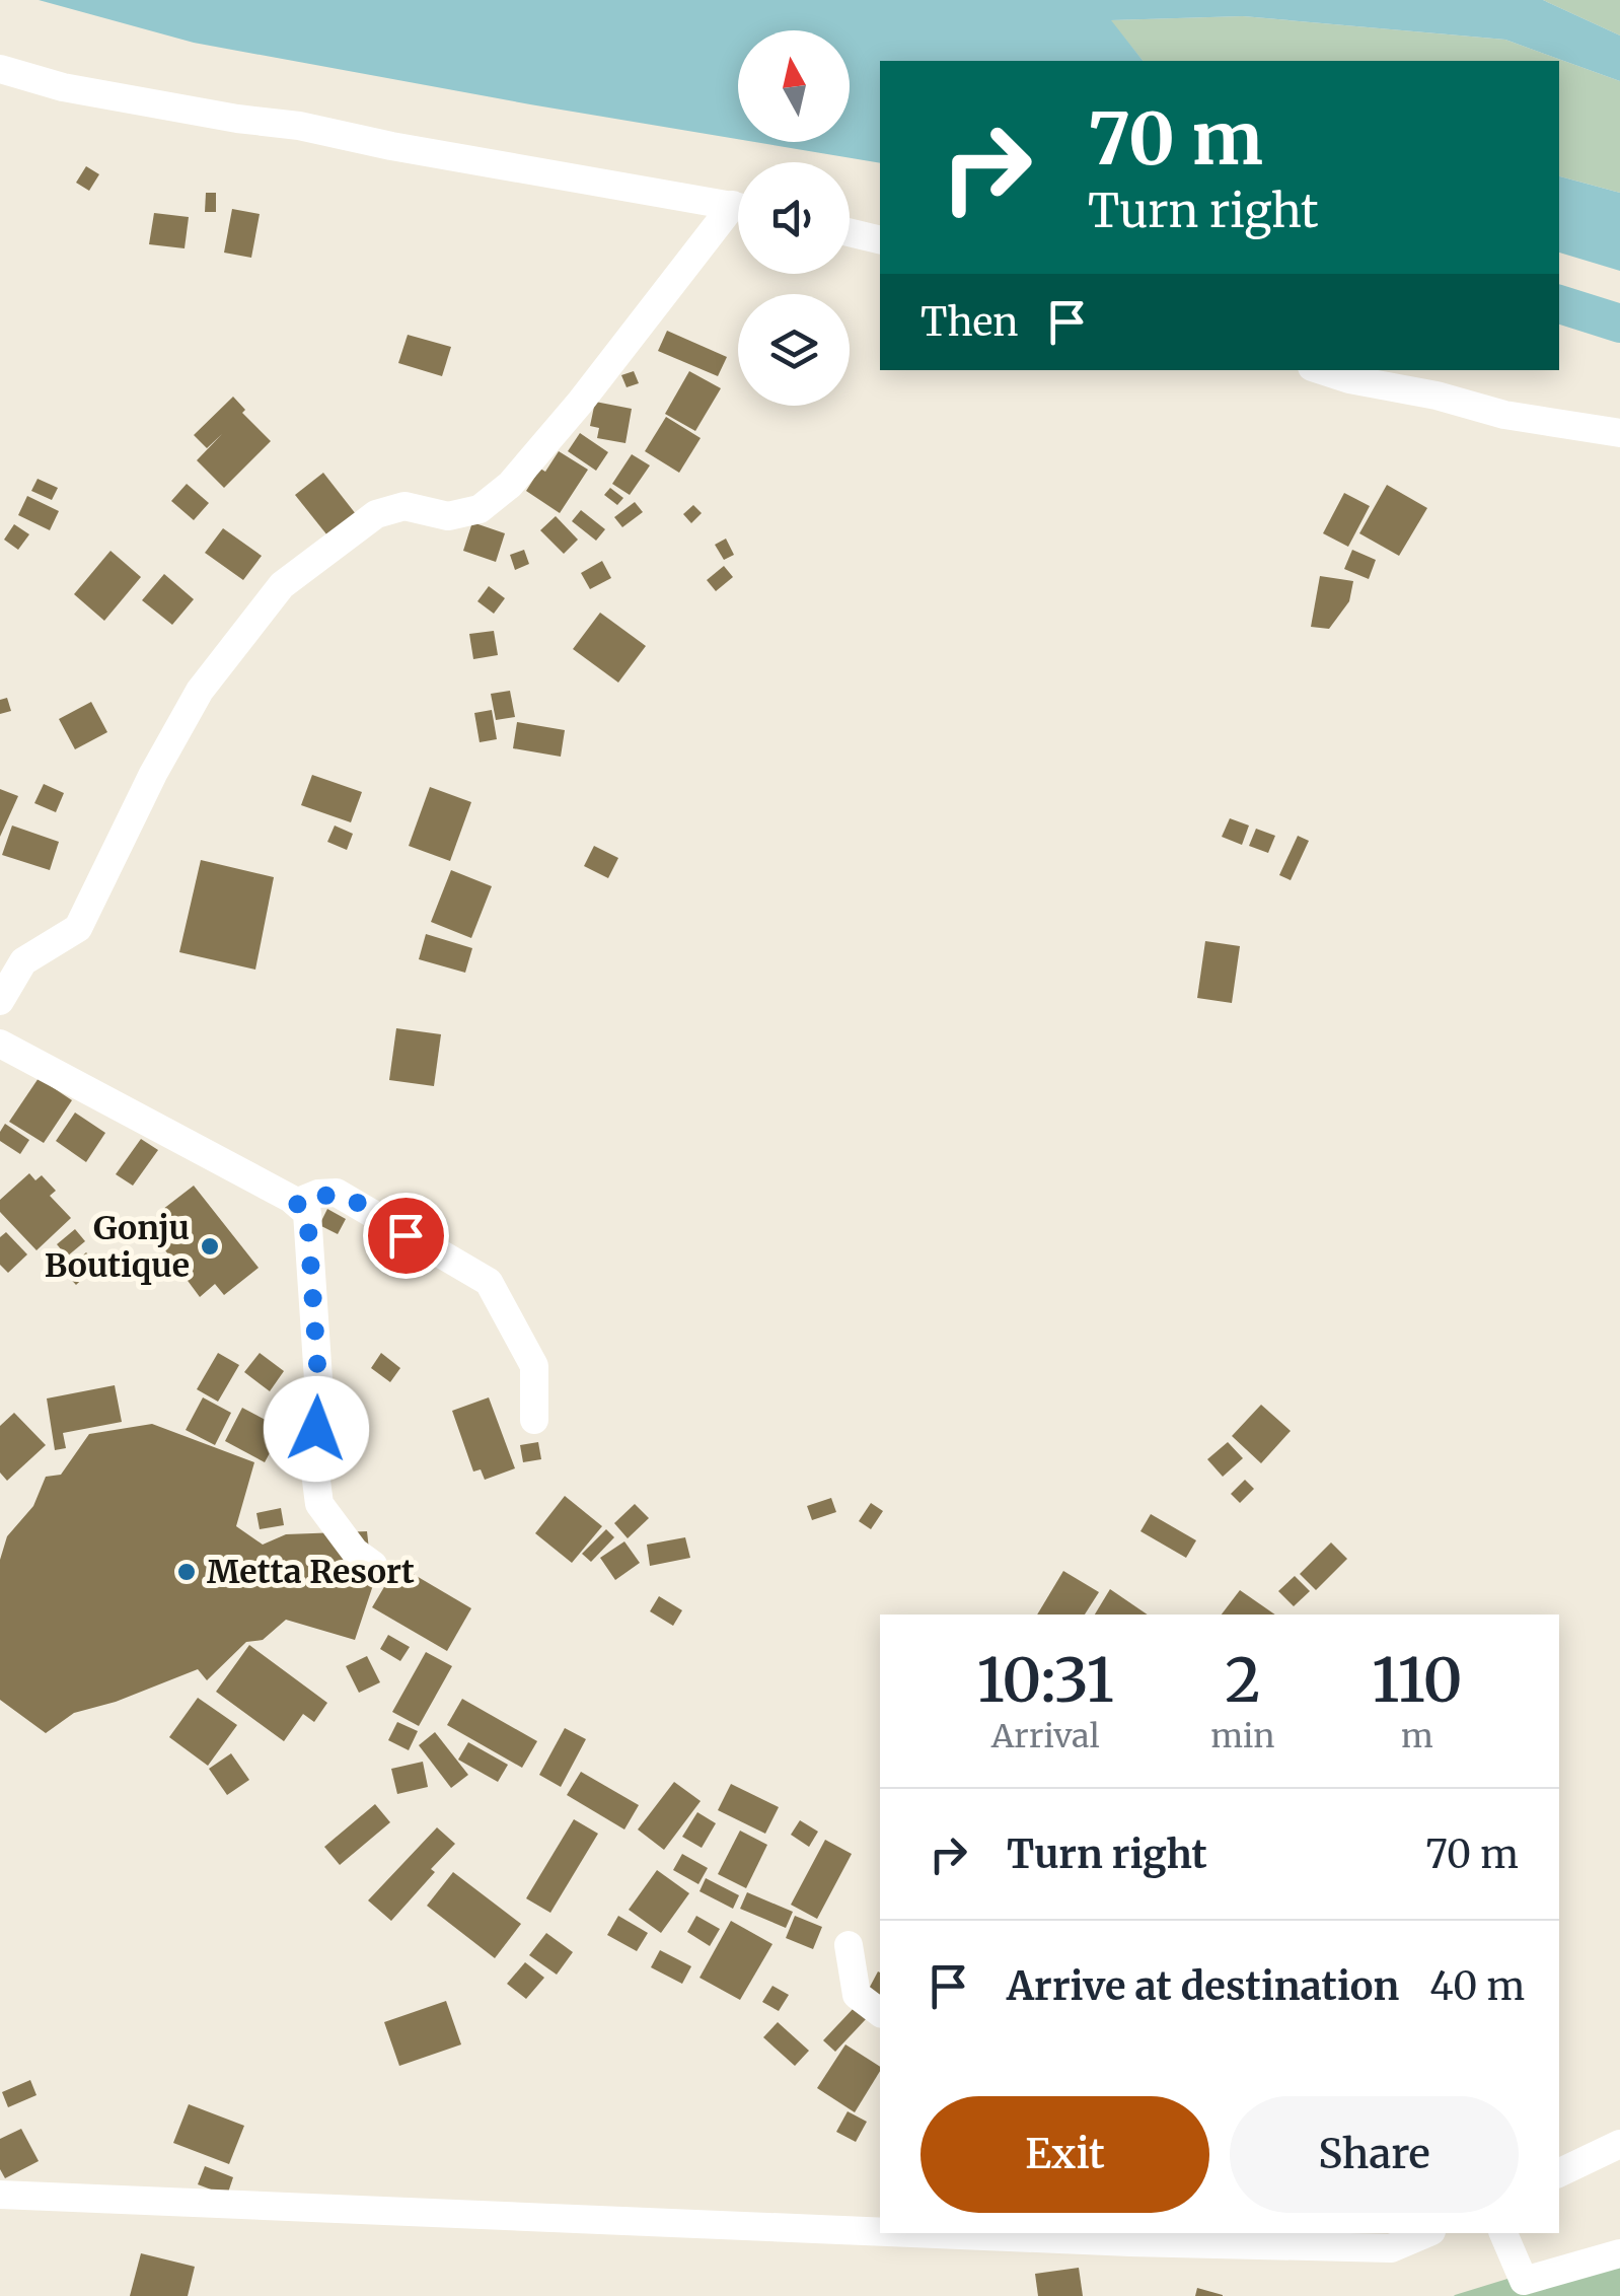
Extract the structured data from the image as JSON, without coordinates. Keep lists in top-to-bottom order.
{
  "places": ["Gonju Boutique", "Metta Resort"],
  "north": "top",
  "page": {
    "turn": ["70 m", "Turn right"],
    "then": "Then",
    "eta": [
      "10:31",
      "Arrival",
      "2",
      "min",
      "110",
      "m"
    ],
    "list": [
      {
        "name": "Turn right",
        "value": "70 m"
      },
      {
        "name": "Arrive at destination",
        "value": "40 m"
      }
    ],
    "buttons": ["Exit", "Share"]
  }
}
